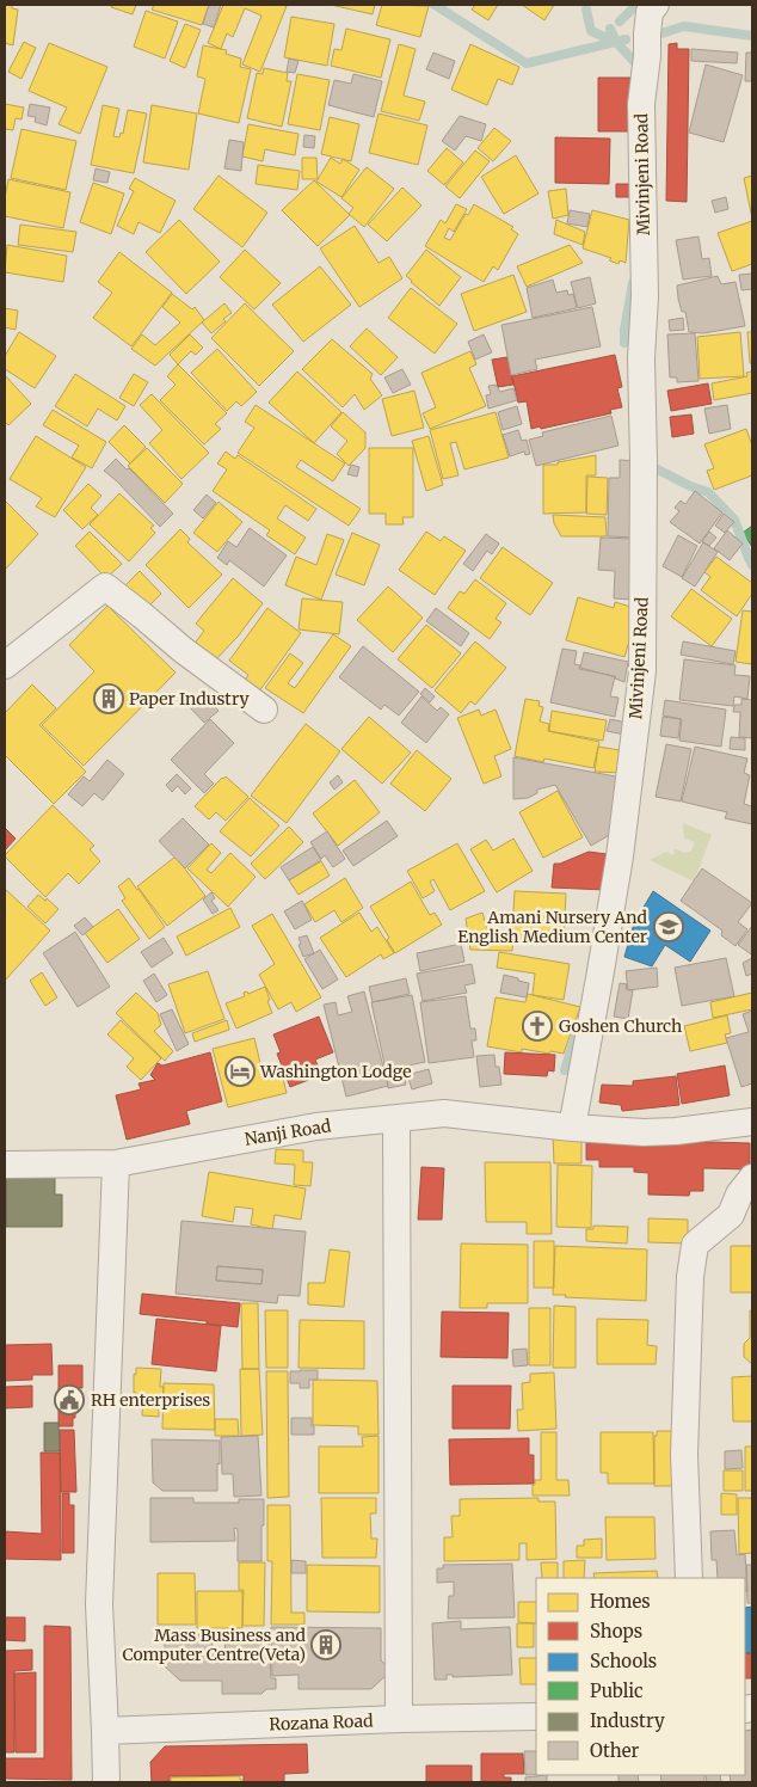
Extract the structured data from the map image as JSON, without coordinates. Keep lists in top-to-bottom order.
{
  "streets": {
    "street": ["Mivinjeni Road", "Nanji Road", "Rozana Road"]
  },
  "crossings": [
    ["Mivinjeni Road", "Nanji Road"]
  ],
  "places": {
    "building": ["Paper Industry", "Mass Business and Computer Centre(Veta)"],
    "school or university": ["Amani Nursery And English Medium Center"],
    "church": ["Goshen Church"],
    "hotel": ["Washington Lodge"],
    "public building": ["RH enterprises"]
  },
  "legend": [
    "Homes",
    "Shops",
    "Schools",
    "Public",
    "Industry",
    "Other"
  ]
}
